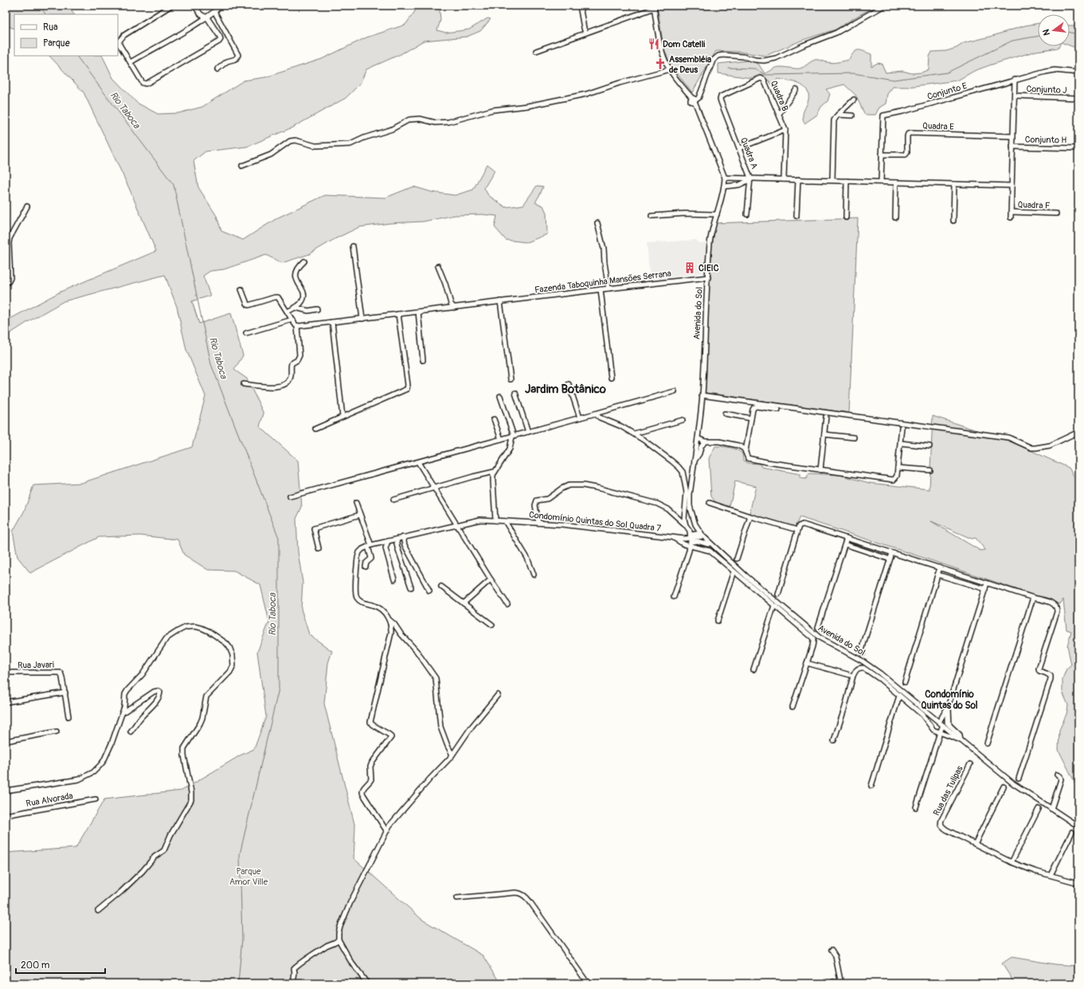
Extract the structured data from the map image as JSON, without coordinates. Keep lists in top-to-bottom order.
{
  "streets": {
    "street": [
      "Conjunto J",
      "Conjunto E",
      "Quadra B",
      "Quadra E",
      "Conjunto H",
      "Quadra A",
      "Quadra F",
      "Fazenda Taboquinha Mansões Serrana",
      "Avenida do Sol",
      "Condomínio Quintas do Sol Quadra 7",
      "Rua Javari",
      "Rua das Tulipas",
      "Rua Alvorada"
    ]
  },
  "crossings": [
    ["Conjunto E", "Quadra E"],
    ["Quadra B", "Quadra A"],
    ["Fazenda Taboquinha Mansões Serrana", "Avenida do Sol"]
  ],
  "districts": ["Jardim Botânico", "Condomínio Quintas do Sol"],
  "water": ["Rio Taboca"],
  "parks": ["Parque Amor Ville"],
  "places": {
    "restaurant": ["Dom Catelli"],
    "church": ["Assembléia de Deus"],
    "building": ["CIEIC"]
  },
  "legend": ["Rua", "Parque"],
  "scale_bar": "200 m",
  "north": "left"
}
